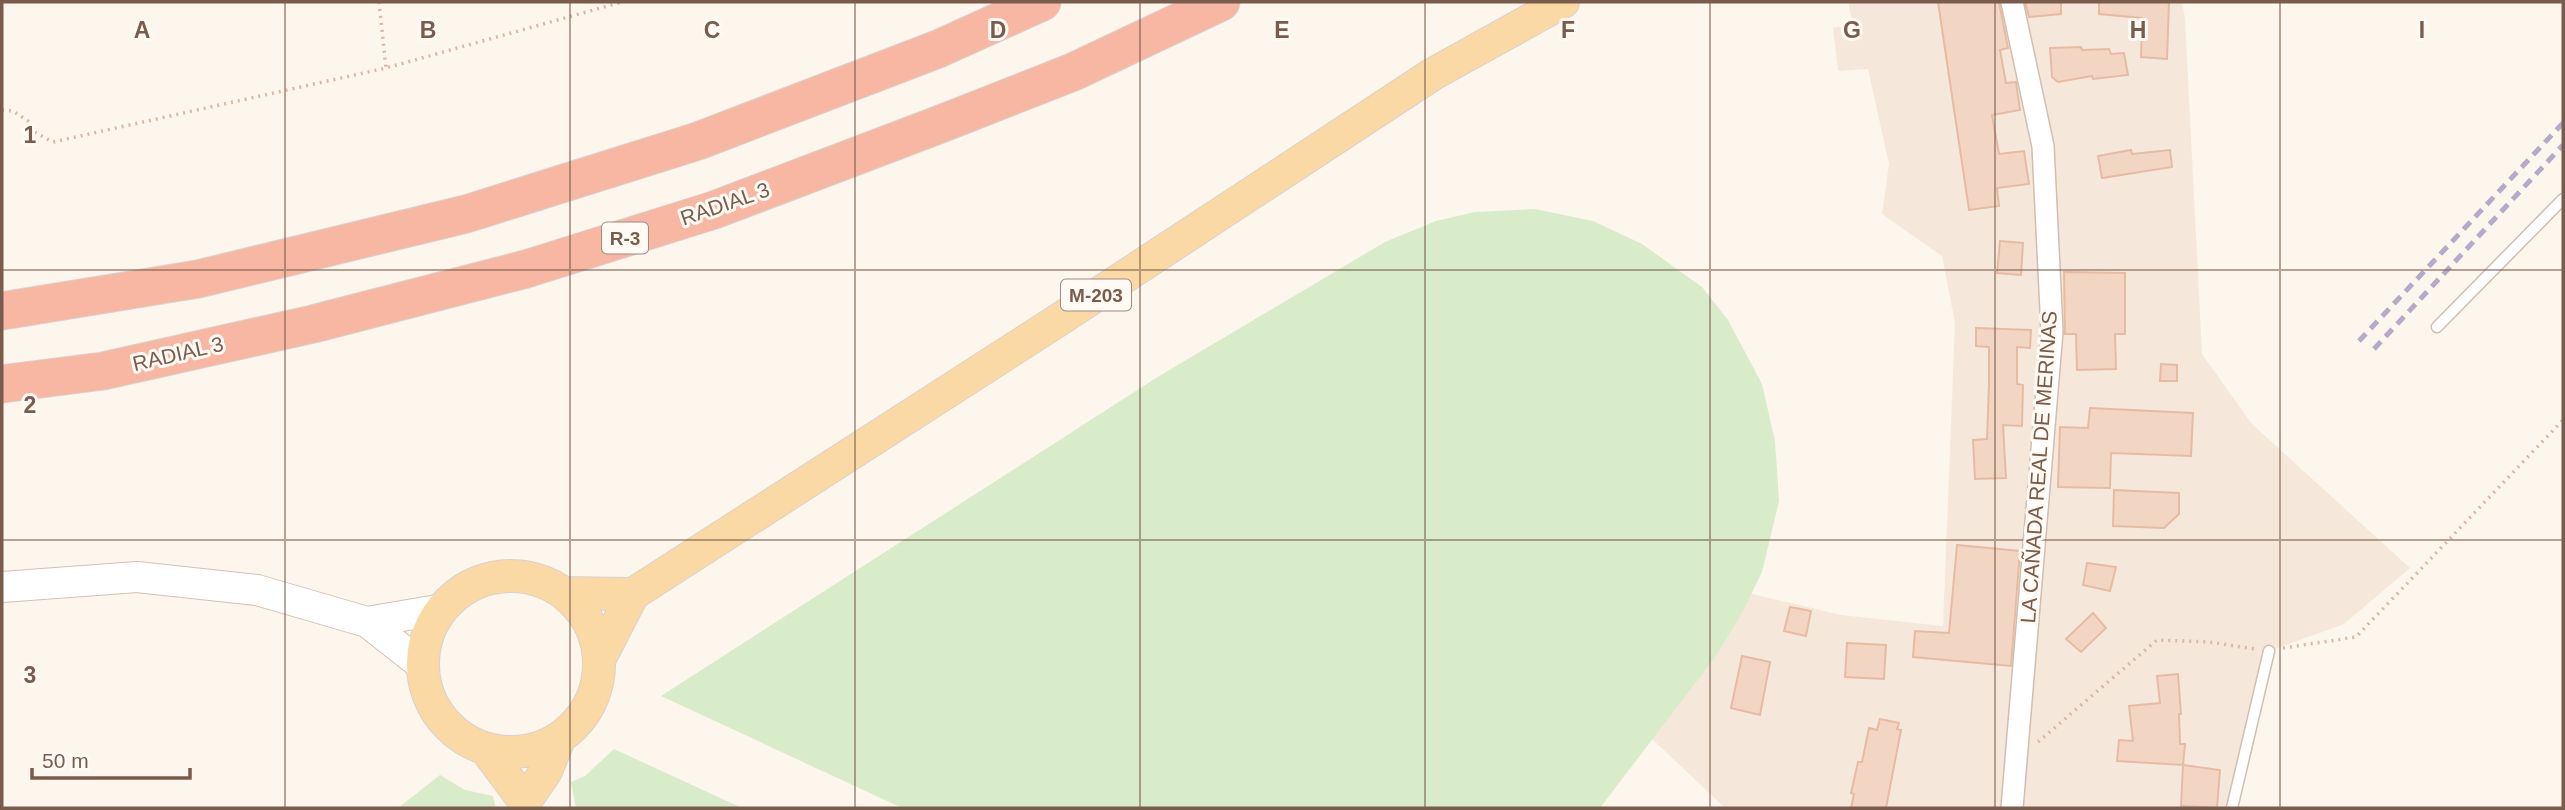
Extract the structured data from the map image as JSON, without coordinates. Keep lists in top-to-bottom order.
{
  "streets": {
    "highway": ["RADIAL 3", "R-3"],
    "main road": ["M-203"],
    "street": ["LA CAÑADA REAL DE MERINAS"]
  },
  "scale_bar": "50 m",
  "grid": {
    "columns": [
      "A",
      "B",
      "C",
      "D",
      "E",
      "F",
      "G",
      "H",
      "I"
    ],
    "rows": ["1", "2", "3"]
  }
}
